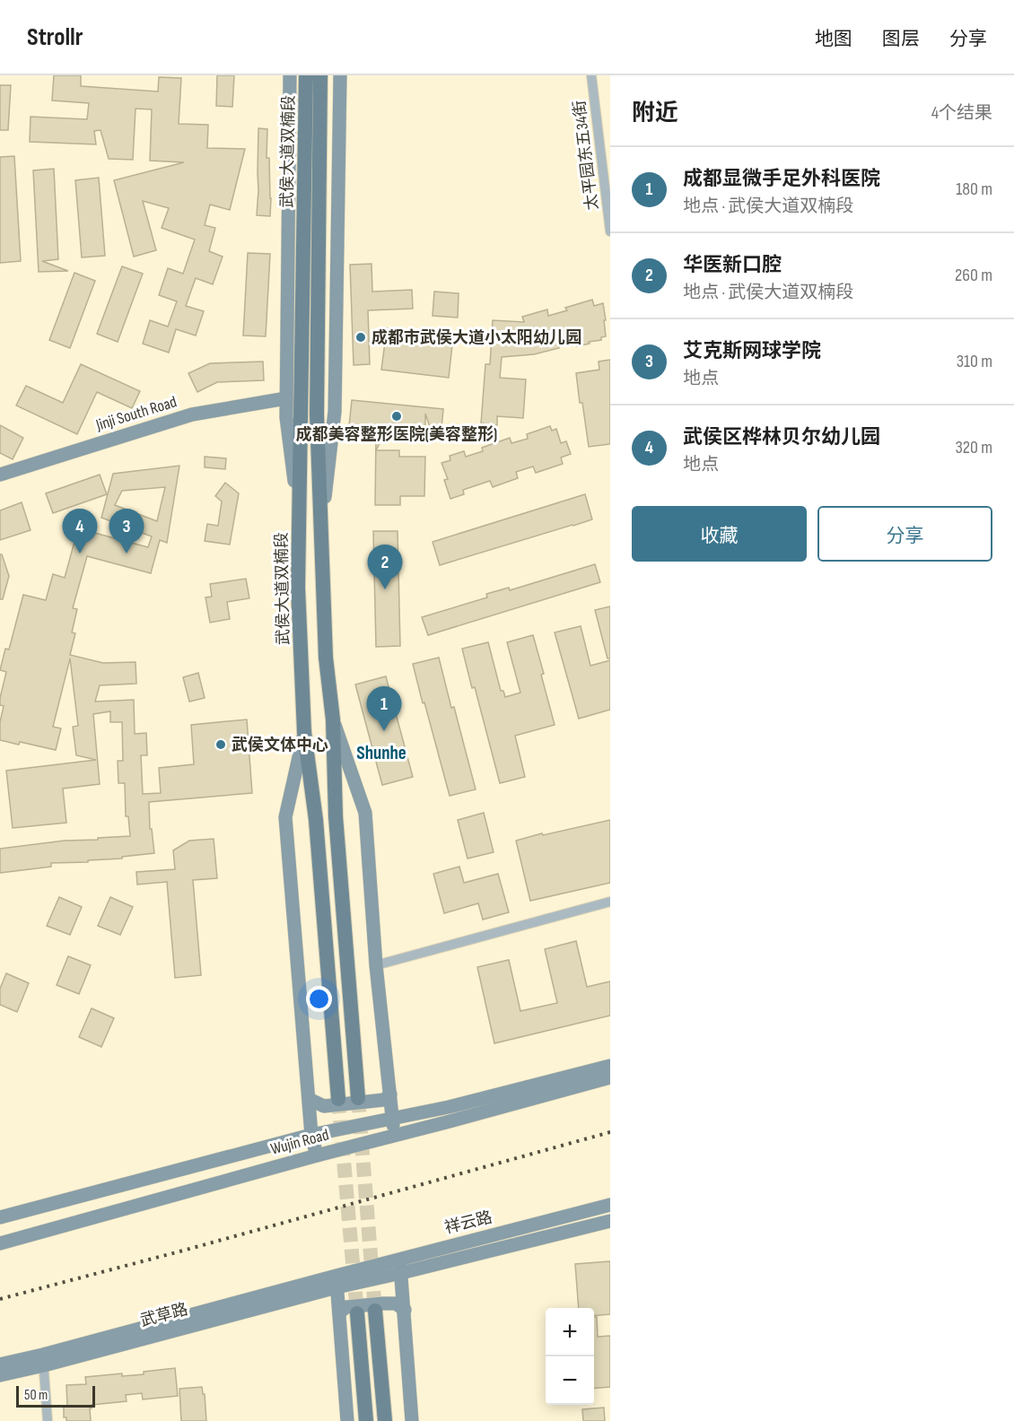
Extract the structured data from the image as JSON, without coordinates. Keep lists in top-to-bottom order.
{
  "streets": {
    "main road": ["武侯大道双楠段"],
    "street": [
      "太平园东五34街",
      "Jinji South Road",
      "Wujin Road",
      "祥云路",
      "武草路"
    ]
  },
  "crossings": [
    ["祥云路", "武草路"]
  ],
  "districts": ["Shunhe"],
  "places": ["成都市武侯大道小太阳幼儿园", "成都美容整形医院(美容整形)", "武侯文体中心"],
  "scale_bar": "50 m",
  "page": {
    "header": "Strollr",
    "nav": ["地图", "图层", "分享"],
    "heading": ["附近", "4个结果"],
    "list": [
      {
        "mark": "1",
        "name": "成都显微手足外科医院",
        "note": "地点 · 武侯大道双楠段",
        "value": "180 m"
      },
      {
        "mark": "2",
        "name": "华医新口腔",
        "note": "地点 · 武侯大道双楠段",
        "value": "260 m"
      },
      {
        "mark": "3",
        "name": "艾克斯网球学院",
        "note": "地点",
        "value": "310 m"
      },
      {
        "mark": "4",
        "name": "武侯区桦林贝尔幼儿园",
        "note": "地点",
        "value": "320 m"
      }
    ],
    "buttons": ["收藏", "分享"],
    "pins": [
      "3",
      "4",
      "2",
      "1"
    ],
    "map_buttons": ["+", "−"],
    "scale": "50 m"
  }
}
